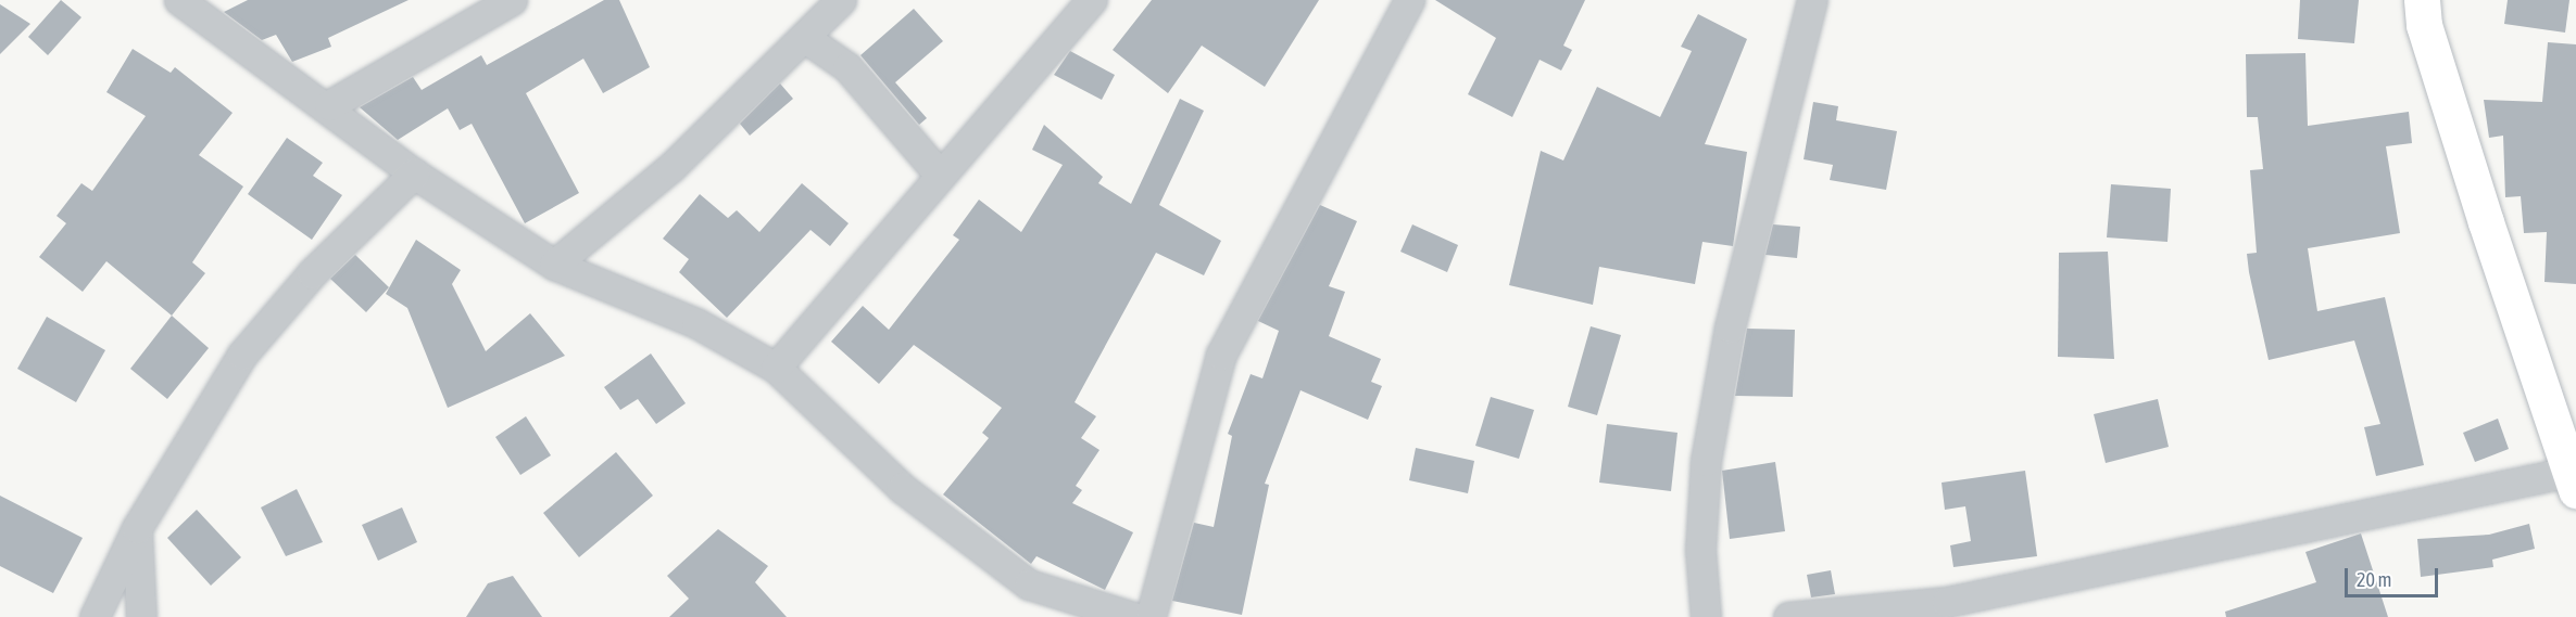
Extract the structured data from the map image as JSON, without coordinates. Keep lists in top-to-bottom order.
{
  "scale_bar": "20 m"
}
